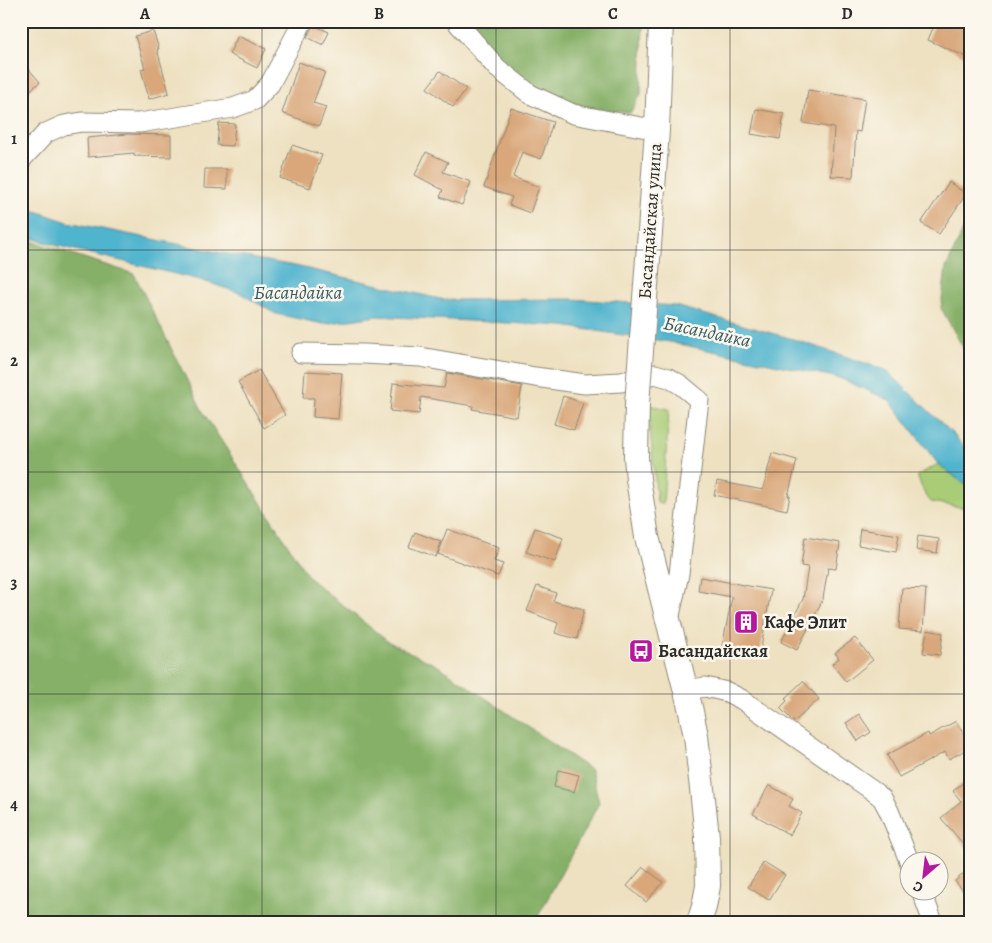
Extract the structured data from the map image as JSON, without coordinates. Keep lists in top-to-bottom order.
{
  "streets": {
    "street": ["Басандайская улица"]
  },
  "water": ["Басандайка"],
  "places": {
    "building": ["Кафе Элит"],
    "bus stop": ["Басандайская"]
  },
  "north": "bottom left",
  "grid": {
    "columns": [
      "A",
      "B",
      "C",
      "D"
    ],
    "rows": [
      "1",
      "2",
      "3",
      "4"
    ]
  }
}
